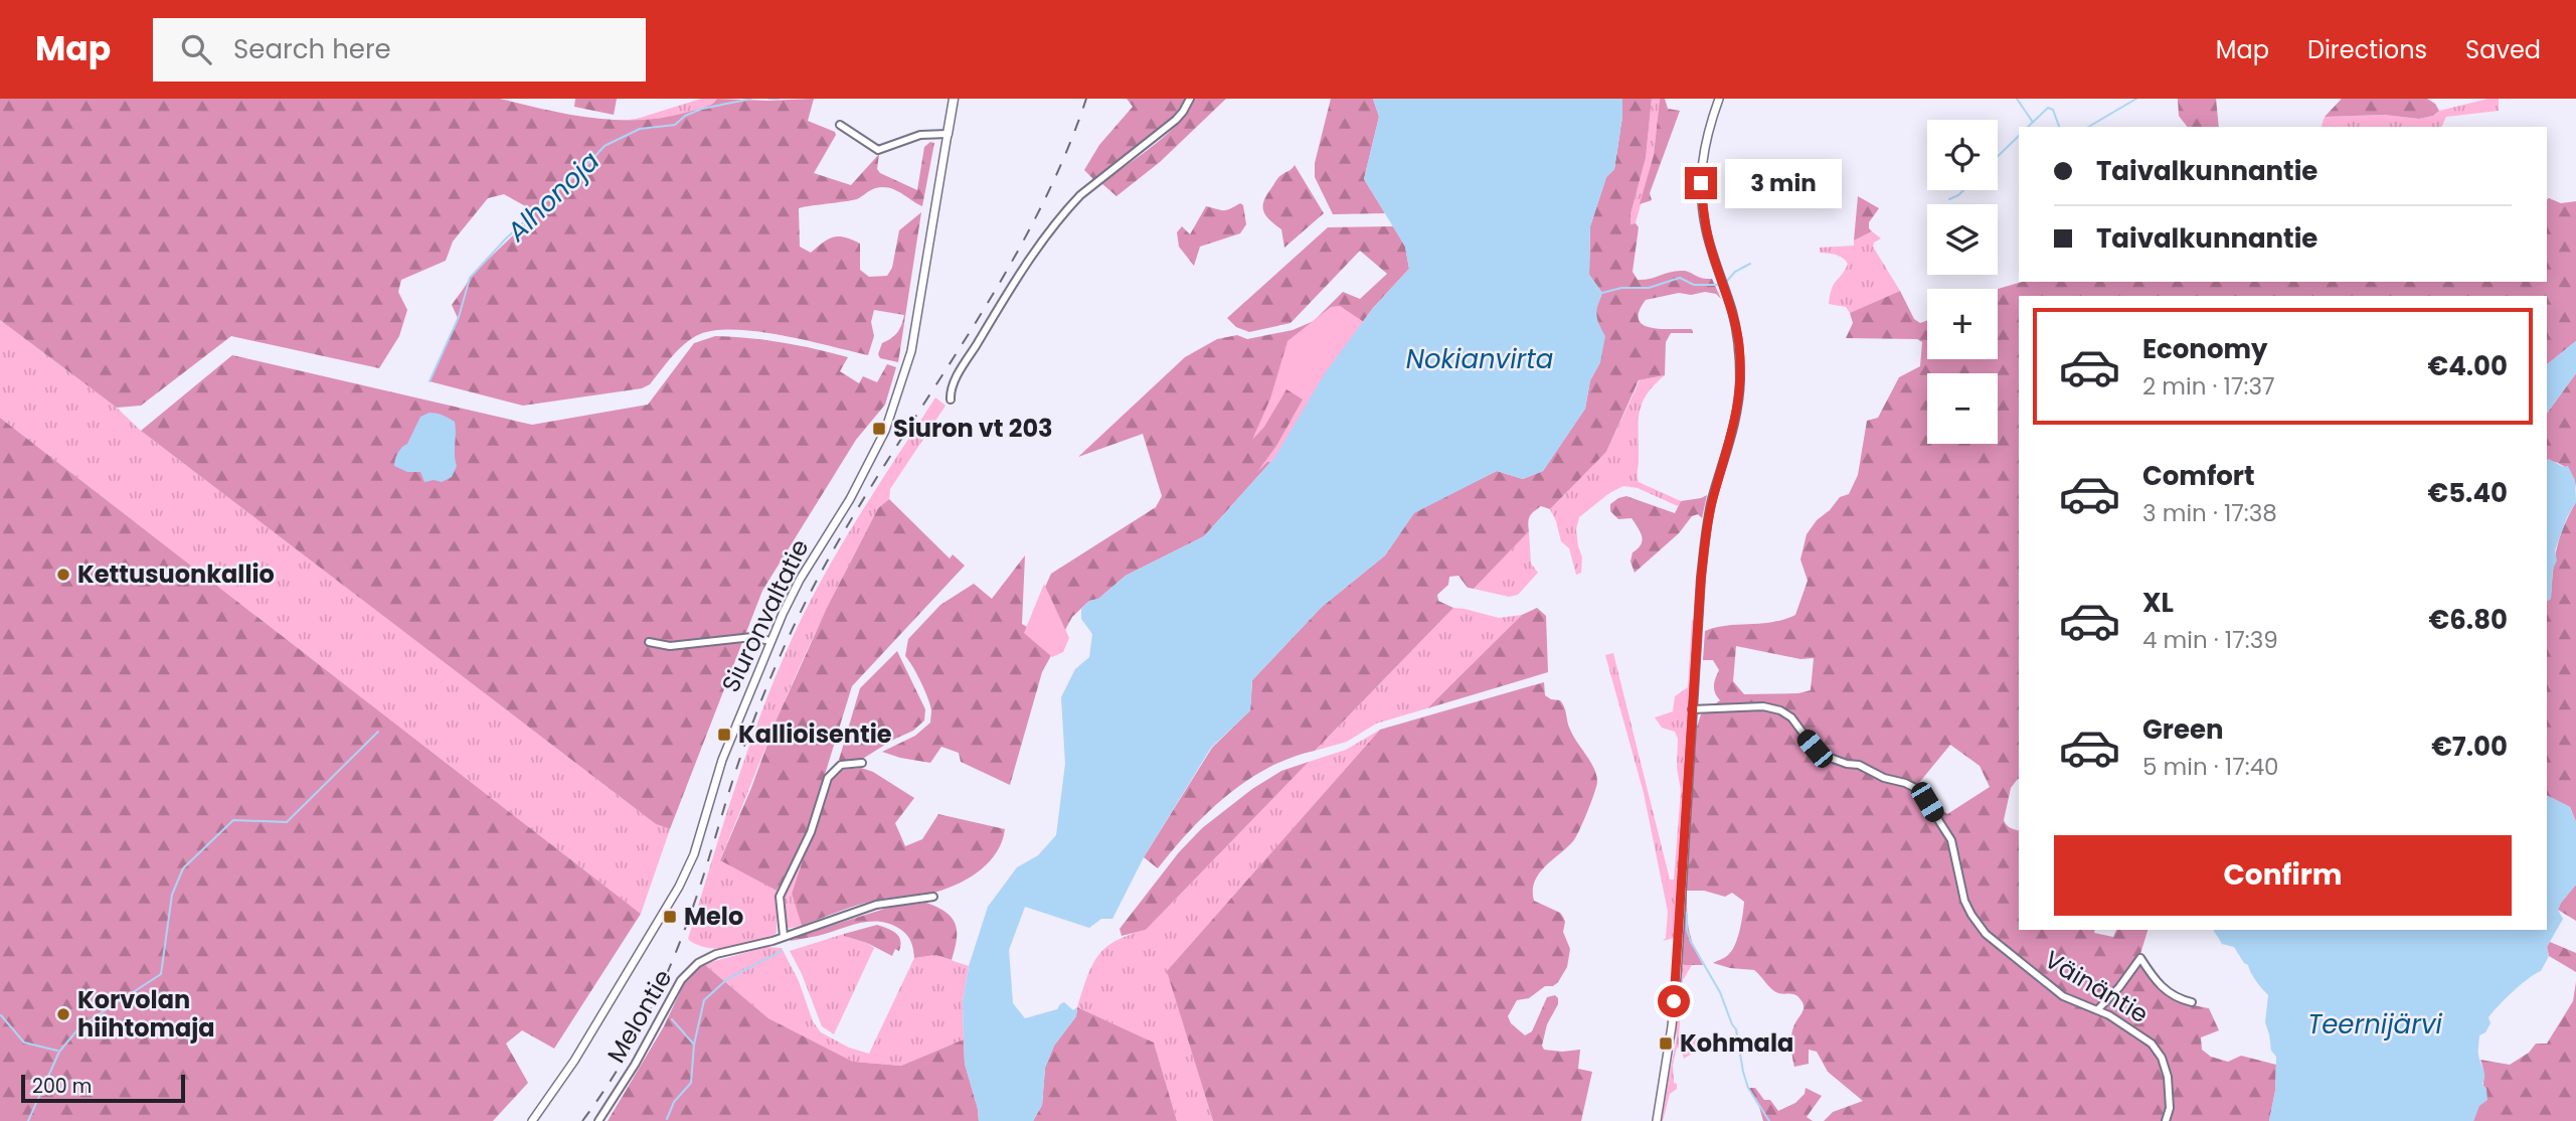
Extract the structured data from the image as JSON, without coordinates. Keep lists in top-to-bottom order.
{
  "streets": {
    "main road": ["Siuronvaltatie"],
    "street": ["Väinäntie", "Melontie"]
  },
  "water": ["Alhonoja", "Nokianvirta", "Teernijärvi"],
  "places": {
    "transit": [
      "Siuron vt 203",
      "Kallioisentie",
      "Melo",
      "Kohmala"
    ],
    "other": ["Kettusuonkallio", "Korvolan hiihtomaja"]
  },
  "scale_bar": "200 m",
  "page": {
    "header": "Map",
    "search": "Search here",
    "nav": ["Map", "Directions", "Saved"],
    "map_buttons": ["+", "−"],
    "banner": ["Taivalkunnantie", "Taivalkunnantie"],
    "bubble": "3 min",
    "list": [
      {
        "name": "Economy",
        "note": "2 min · 17:37",
        "value": "€4.00"
      },
      {
        "name": "Comfort",
        "note": "3 min · 17:38",
        "value": "€5.40"
      },
      {
        "name": "XL",
        "note": "4 min · 17:39",
        "value": "€6.80"
      },
      {
        "name": "Green",
        "note": "5 min · 17:40",
        "value": "€7.00"
      }
    ],
    "buttons": "Confirm",
    "scale": "200 m"
  }
}
